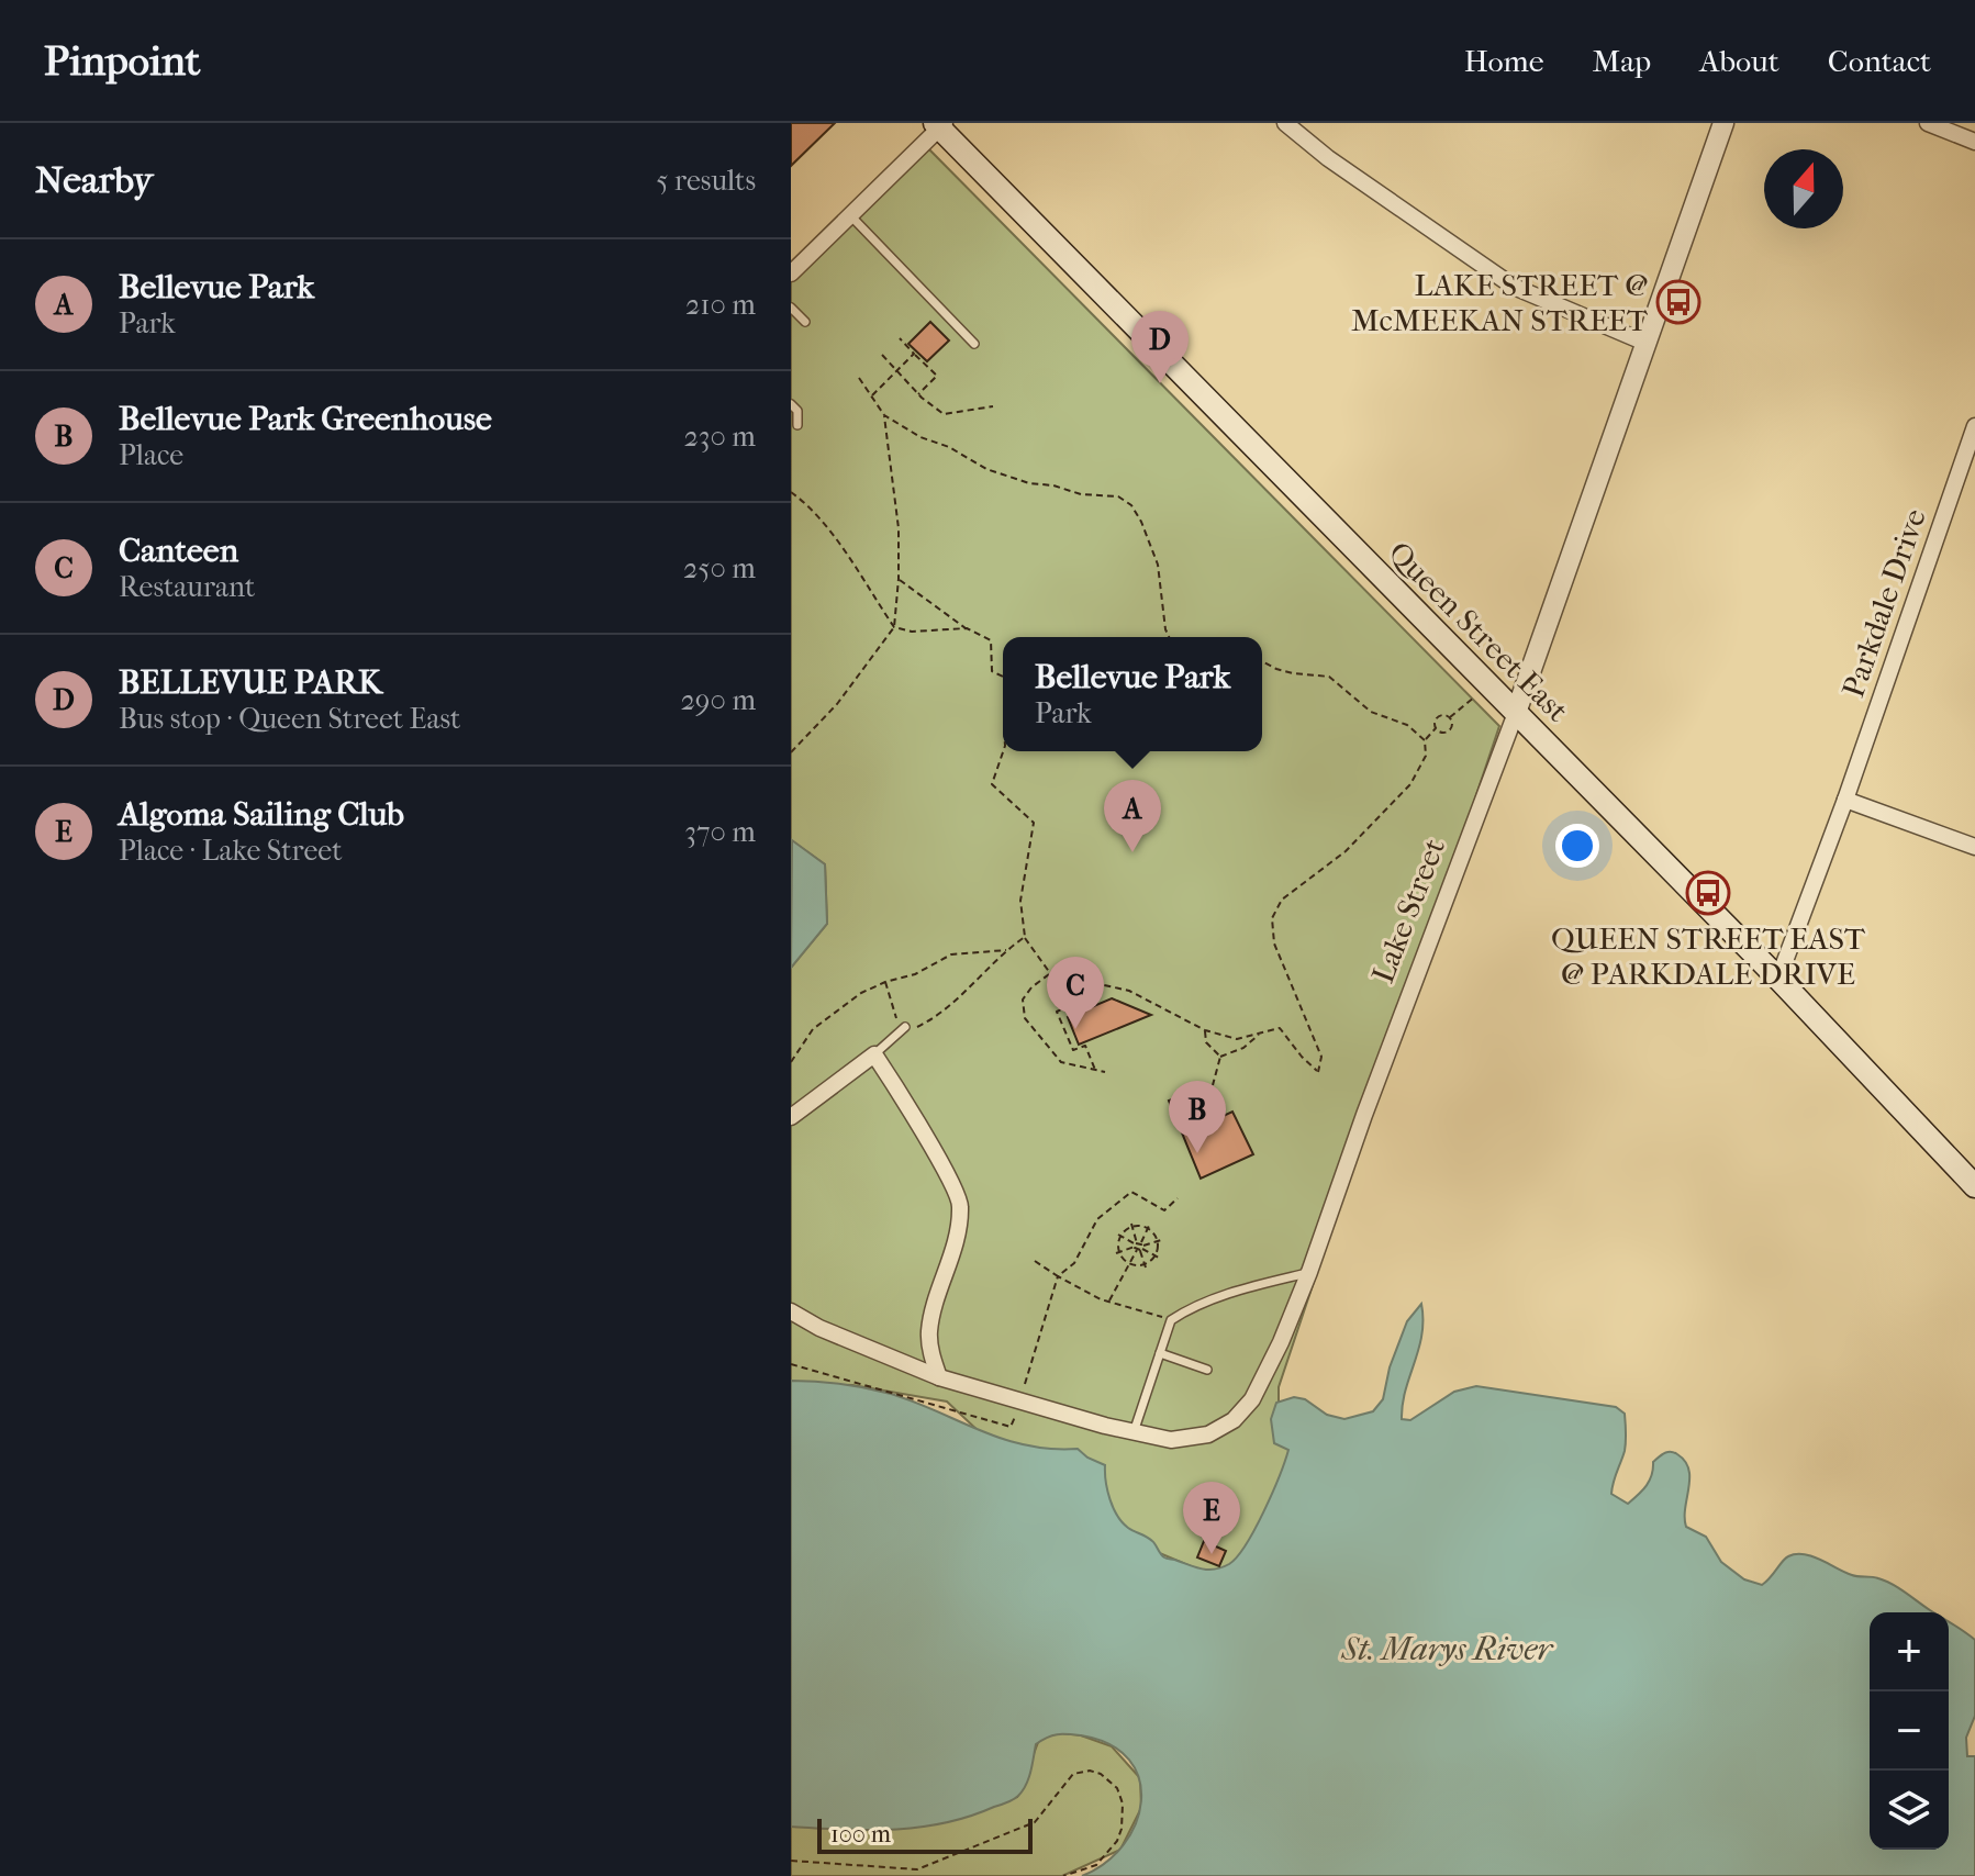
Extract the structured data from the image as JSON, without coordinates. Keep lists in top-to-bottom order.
{
  "streets": {
    "main road": ["Queen Street East"],
    "street": ["Parkdale Drive", "Lake Street"]
  },
  "crossings": [
    ["Parkdale Drive", "Queen Street East"],
    ["Queen Street East", "Lake Street"]
  ],
  "water": ["St. Marys River"],
  "places": {
    "bus stop": ["LAKE STREET @ McMEEKAN STREET", "QUEEN STREET EAST @ PARKDALE DRIVE"]
  },
  "scale_bar": "100 m",
  "north": "top",
  "page": {
    "header": "Pinpoint",
    "nav": [
      "Home",
      "Map",
      "About",
      "Contact"
    ],
    "heading": ["Nearby", "5 results"],
    "list": [
      {
        "mark": "A",
        "name": "Bellevue Park",
        "note": "Park",
        "value": "210 m"
      },
      {
        "mark": "B",
        "name": "Bellevue Park Greenhouse",
        "note": "Place",
        "value": "230 m"
      },
      {
        "mark": "C",
        "name": "Canteen",
        "note": "Restaurant",
        "value": "250 m"
      },
      {
        "mark": "D",
        "name": "BELLEVUE PARK",
        "note": "Bus stop · Queen Street East",
        "value": "290 m"
      },
      {
        "mark": "E",
        "name": "Algoma Sailing Club",
        "note": "Place · Lake Street",
        "value": "370 m"
      }
    ],
    "pins": [
      "D",
      "A",
      "C",
      "B",
      "E"
    ],
    "popup": ["Bellevue Park", "Park"],
    "map_buttons": ["+", "−"],
    "scale": "100 m"
  }
}
